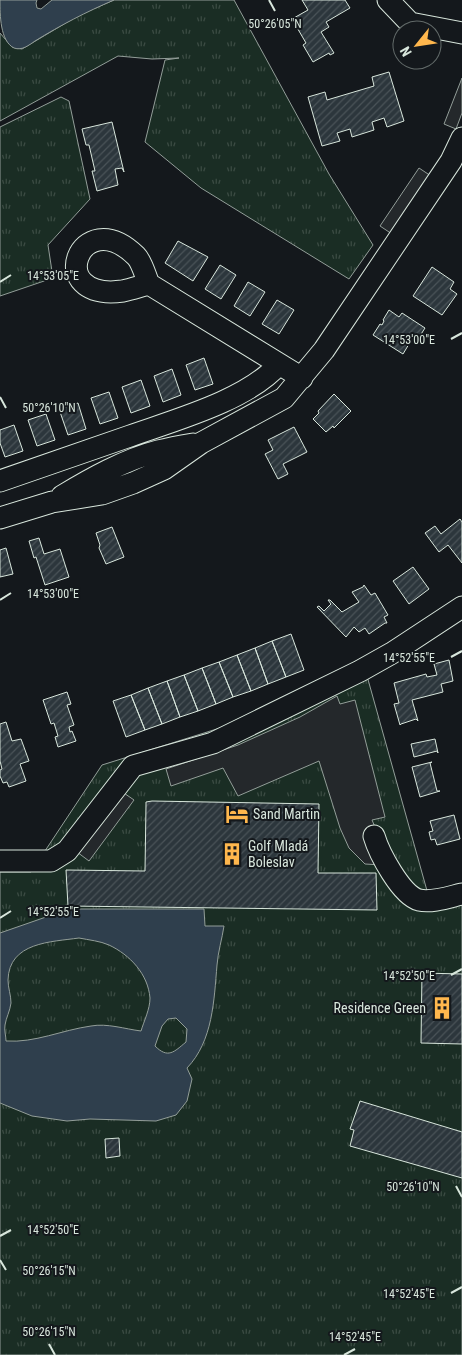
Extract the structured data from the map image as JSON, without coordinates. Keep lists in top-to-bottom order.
{
  "places": {
    "hotel": ["Sand Martin"],
    "building": ["Golf Mladá Boleslav", "Residence Green"]
  },
  "north": "bottom left",
  "coordinates": [
    "50°26'05\"N",
    "14°53'05\"E",
    "14°53'00\"E",
    "50°26'10\"N",
    "14°52'55\"E",
    "14°52'50\"E",
    "50°26'15\"N",
    "14°52'45\"E"
  ]
}
